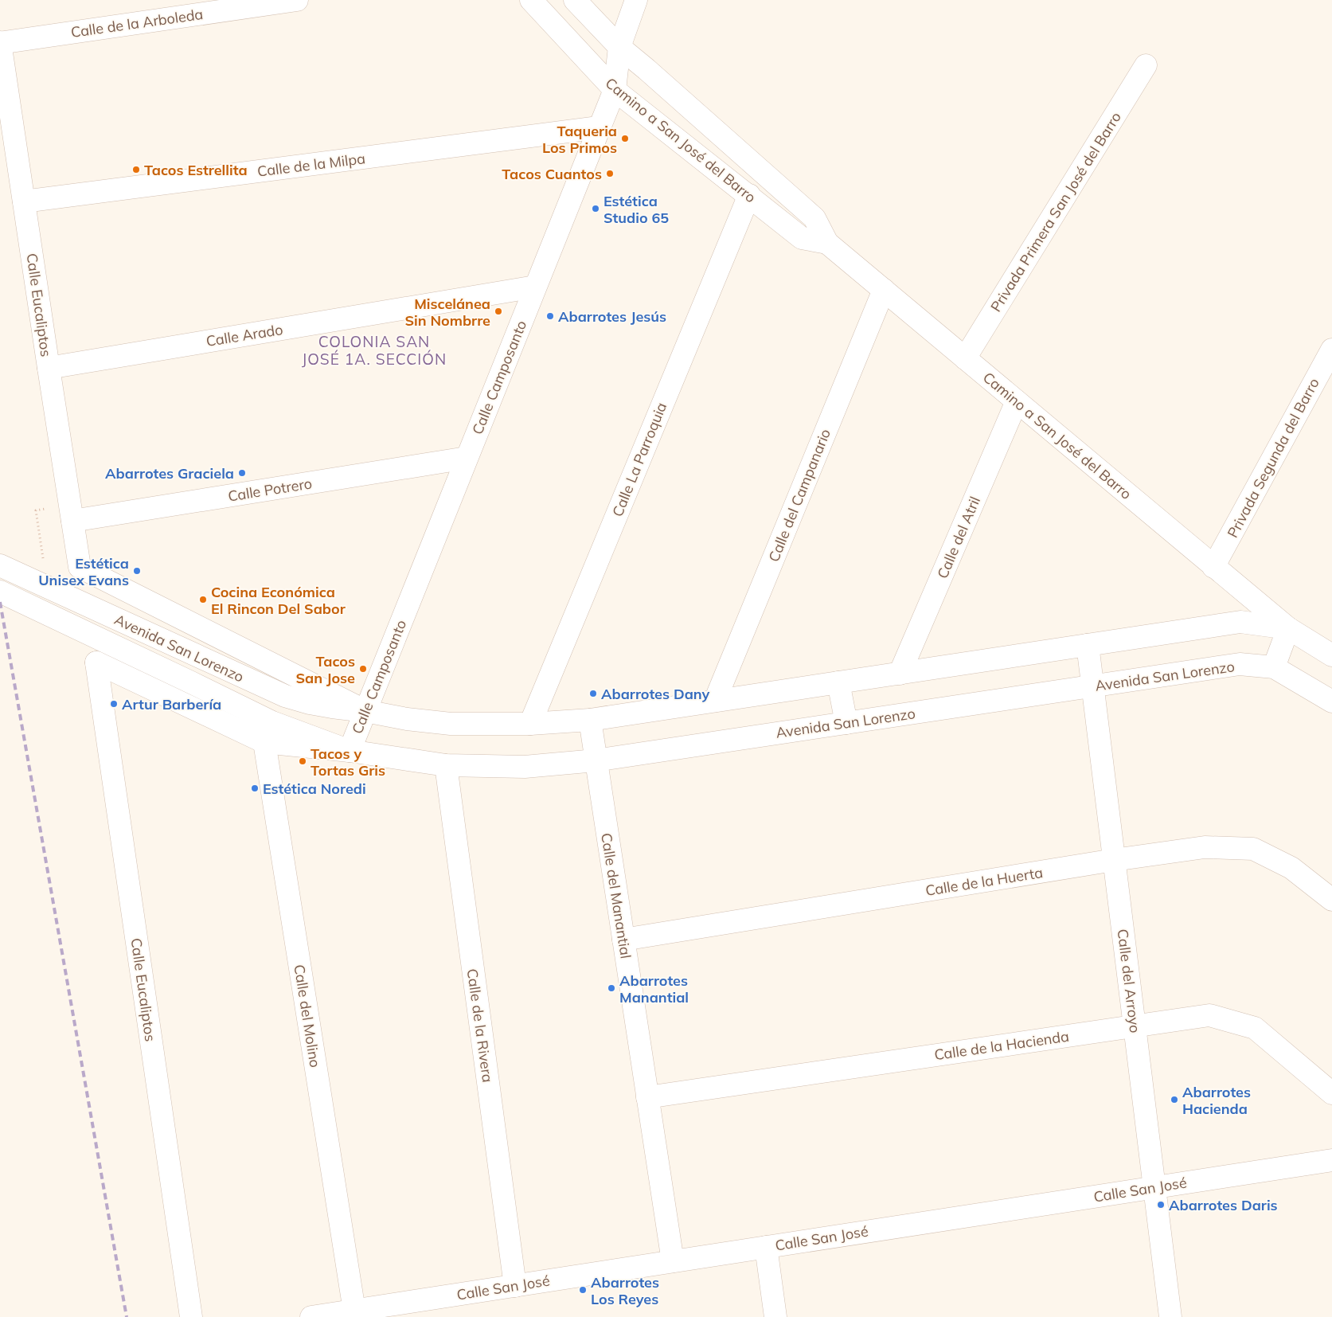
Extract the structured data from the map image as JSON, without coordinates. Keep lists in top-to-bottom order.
{
  "streets": {
    "street": [
      "Calle de la Arboleda",
      "Camino a San José del Barro",
      "Calle de la Milpa",
      "Privada Primera San José del Barro",
      "Calle Eucaliptos",
      "Calle Arado",
      "Calle Camposanto",
      "Privada Segunda del Barro",
      "Calle La Parroquia",
      "Calle Potrero",
      "Calle del Campanario",
      "Calle del Atril",
      "Avenida San Lorenzo",
      "Calle de la Huerta",
      "Calle del Manantial",
      "Calle del Arroyo",
      "Calle del Molino",
      "Calle de la Rivera",
      "Calle de la Hacienda",
      "Calle San José"
    ]
  },
  "crossings": [
    ["Calle de la Arboleda", "Calle Eucaliptos"],
    ["Camino a San José del Barro", "Privada Primera San José del Barro"],
    ["Camino a San José del Barro", "Calle Camposanto"],
    ["Camino a San José del Barro", "Privada Segunda del Barro"],
    ["Camino a San José del Barro", "Calle La Parroquia"],
    ["Camino a San José del Barro", "Calle del Campanario"],
    ["Camino a San José del Barro", "Calle del Atril"],
    ["Camino a San José del Barro", "Avenida San Lorenzo"],
    ["Calle de la Milpa", "Calle Eucaliptos"],
    ["Calle de la Milpa", "Calle Camposanto"],
    ["Calle Eucaliptos", "Calle Arado"],
    ["Calle Eucaliptos", "Calle Potrero"],
    ["Calle Eucaliptos", "Avenida San Lorenzo"],
    ["Calle Arado", "Calle Camposanto"],
    ["Calle Camposanto", "Calle Potrero"],
    ["Calle Camposanto", "Avenida San Lorenzo"],
    ["Calle La Parroquia", "Avenida San Lorenzo"],
    ["Calle del Campanario", "Avenida San Lorenzo"],
    ["Calle del Atril", "Avenida San Lorenzo"],
    ["Avenida San Lorenzo", "Calle del Manantial"],
    ["Avenida San Lorenzo", "Calle del Arroyo"],
    ["Avenida San Lorenzo", "Calle del Molino"],
    ["Avenida San Lorenzo", "Calle de la Rivera"],
    ["Calle de la Huerta", "Calle del Manantial"],
    ["Calle de la Huerta", "Calle del Arroyo"],
    ["Calle del Manantial", "Calle de la Hacienda"],
    ["Calle del Manantial", "Calle San José"],
    ["Calle del Arroyo", "Calle de la Hacienda"],
    ["Calle del Arroyo", "Calle San José"],
    ["Calle del Molino", "Calle San José"],
    ["Calle de la Rivera", "Calle San José"]
  ],
  "districts": ["COLONIA SAN JOSÉ 1A. SECCIÓN"],
  "places": [
    "Taqueria Los Primos",
    "Tacos Estrellita",
    "Tacos Cuantos",
    "Estética Studio 65",
    "Miscelánea Sin Nombrre",
    "Abarrotes Jesús",
    "Abarrotes Graciela",
    "Estética Unisex Evans",
    "Cocina Económica El Rincon Del Sabor",
    "Tacos San Jose",
    "Abarrotes Dany",
    "Artur Barbería",
    "Tacos y Tortas Gris",
    "Estética Noredi",
    "Abarrotes Manantial",
    "Abarrotes Hacienda",
    "Abarrotes Daris",
    "Abarrotes Los Reyes"
  ]
}
